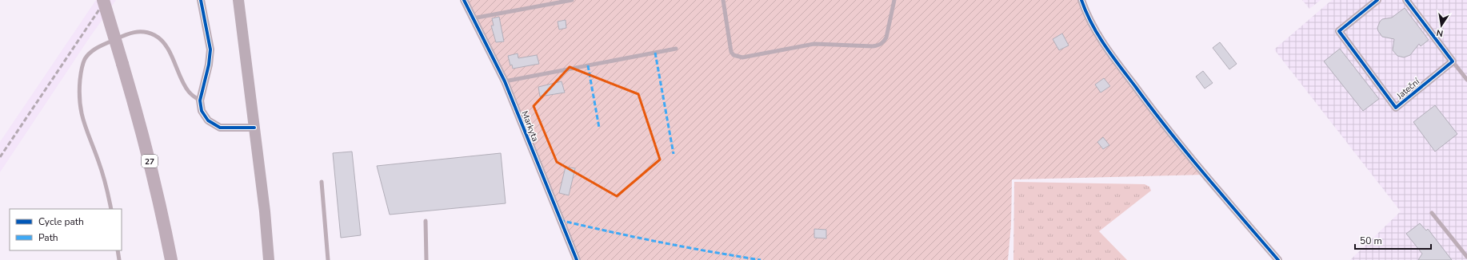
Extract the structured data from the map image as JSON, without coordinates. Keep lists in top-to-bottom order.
{
  "streets": {
    "main road": ["27"],
    "street": ["Jateční", "Markyta"]
  },
  "legend": ["Cycle path", "Path"],
  "scale_bar": "50 m",
  "north": "bottom"
}
